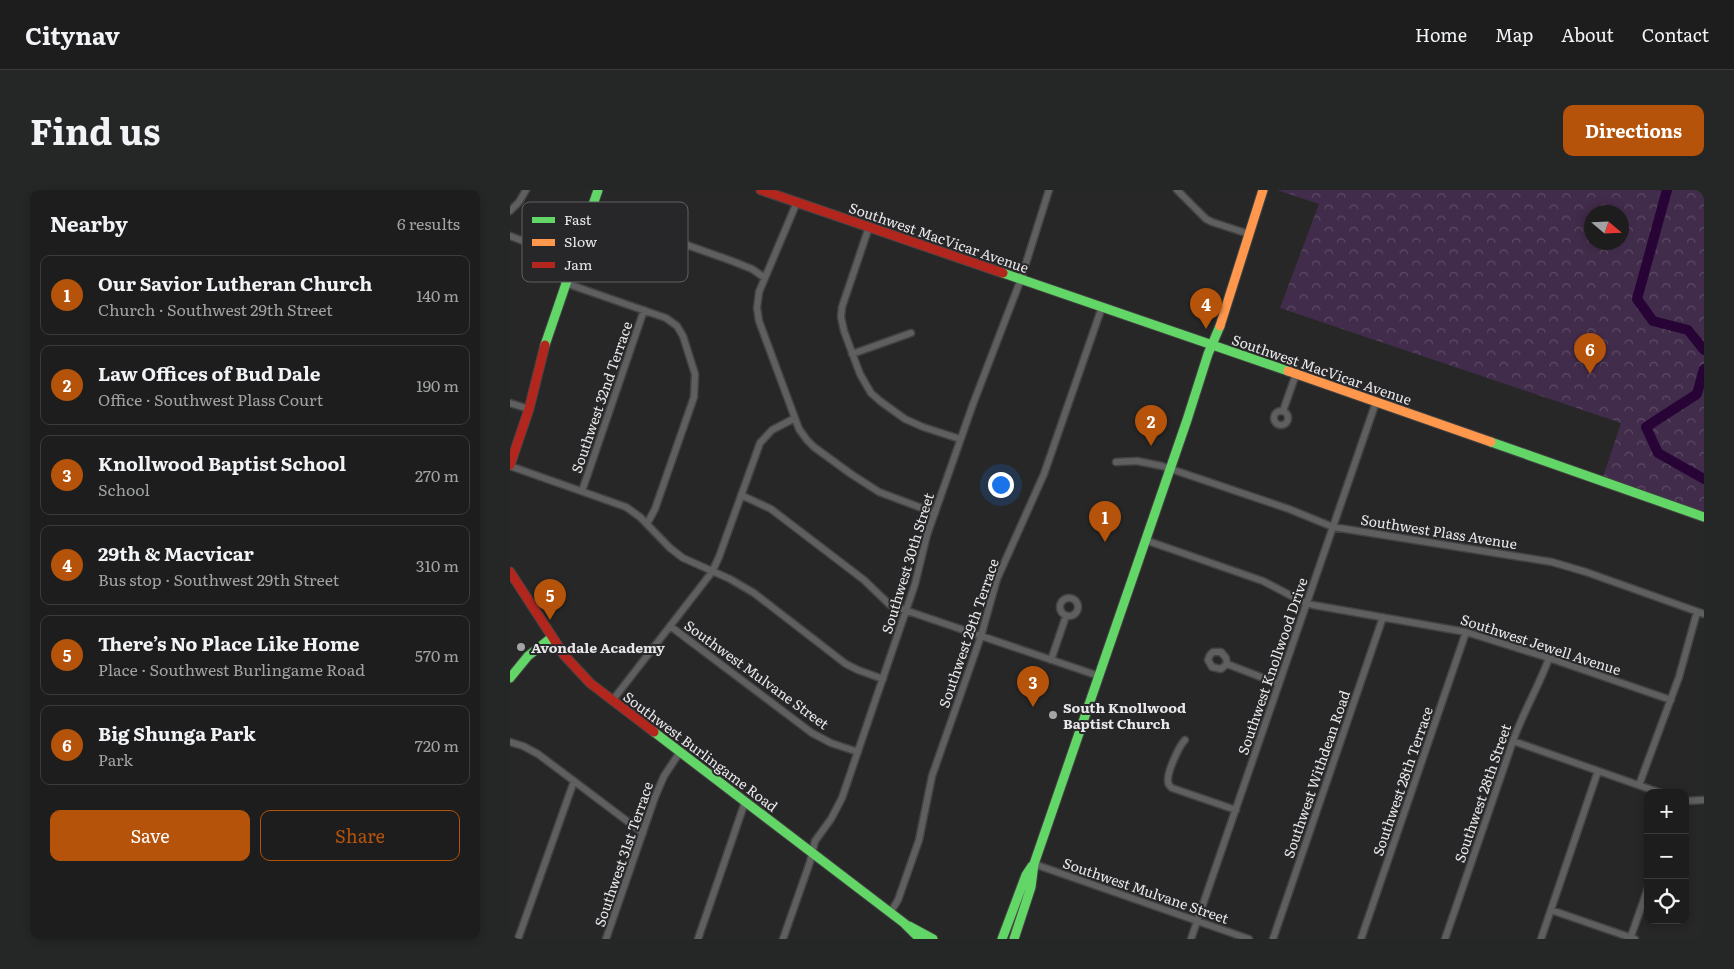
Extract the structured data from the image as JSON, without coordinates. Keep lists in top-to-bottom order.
{
  "streets": {
    "main road": ["Southwest MacVicar Avenue", "Southwest Burlingame Road"],
    "street": [
      "Southwest 32nd Terrace",
      "Southwest Plass Avenue",
      "Southwest 30th Street",
      "Southwest 29th Terrace",
      "Southwest Jewell Avenue",
      "Southwest Knollwood Drive",
      "Southwest Mulvane Street",
      "Southwest Withdean Road",
      "Southwest 28th Terrace",
      "Southwest 28th Street",
      "Southwest 31st Terrace"
    ]
  },
  "crossings": [
    ["Southwest MacVicar Avenue", "Southwest 30th Street"],
    ["Southwest MacVicar Avenue", "Southwest 29th Terrace"],
    ["Southwest MacVicar Avenue", "Southwest Knollwood Drive"],
    ["Southwest Plass Avenue", "Southwest Knollwood Drive"],
    ["Southwest 30th Street", "Southwest Mulvane Street"],
    ["Southwest 30th Street", "Southwest Burlingame Road"],
    ["Southwest 29th Terrace", "Southwest Burlingame Road"],
    ["Southwest Jewell Avenue", "Southwest Knollwood Drive"],
    ["Southwest Jewell Avenue", "Southwest Withdean Road"],
    ["Southwest Jewell Avenue", "Southwest 28th Terrace"],
    ["Southwest Jewell Avenue", "Southwest 28th Street"],
    ["Southwest Knollwood Drive", "Southwest Mulvane Street"],
    ["Southwest Burlingame Road", "Southwest 31st Terrace"]
  ],
  "places": ["Avondale Academy", "South Knollwood Baptist Church"],
  "legend": ["Fast", "Slow", "Jam"],
  "north": "right",
  "page": {
    "header": "Citynav",
    "nav": [
      "Home",
      "Map",
      "About",
      "Contact"
    ],
    "title": "Find us",
    "buttons": [
      "Directions",
      ["Save", "Share"]
    ],
    "heading": ["Nearby", "6 results"],
    "list": [
      {
        "mark": "1",
        "name": "Our Savior Lutheran Church",
        "note": "Church · Southwest 29th Street",
        "value": "140 m"
      },
      {
        "mark": "2",
        "name": "Law Offices of Bud Dale",
        "note": "Office · Southwest Plass Court",
        "value": "190 m"
      },
      {
        "mark": "3",
        "name": "Knollwood Baptist School",
        "note": "School",
        "value": "270 m"
      },
      {
        "mark": "4",
        "name": "29th & Macvicar",
        "note": "Bus stop · Southwest 29th Street",
        "value": "310 m"
      },
      {
        "mark": "5",
        "name": "There’s No Place Like Home",
        "note": "Place · Southwest Burlingame Road",
        "value": "570 m"
      },
      {
        "mark": "6",
        "name": "Big Shunga Park",
        "note": "Park",
        "value": "720 m"
      }
    ],
    "pins": [
      "4",
      "6",
      "2",
      "1",
      "5",
      "3"
    ],
    "map_buttons": ["+", "−"]
  }
}
